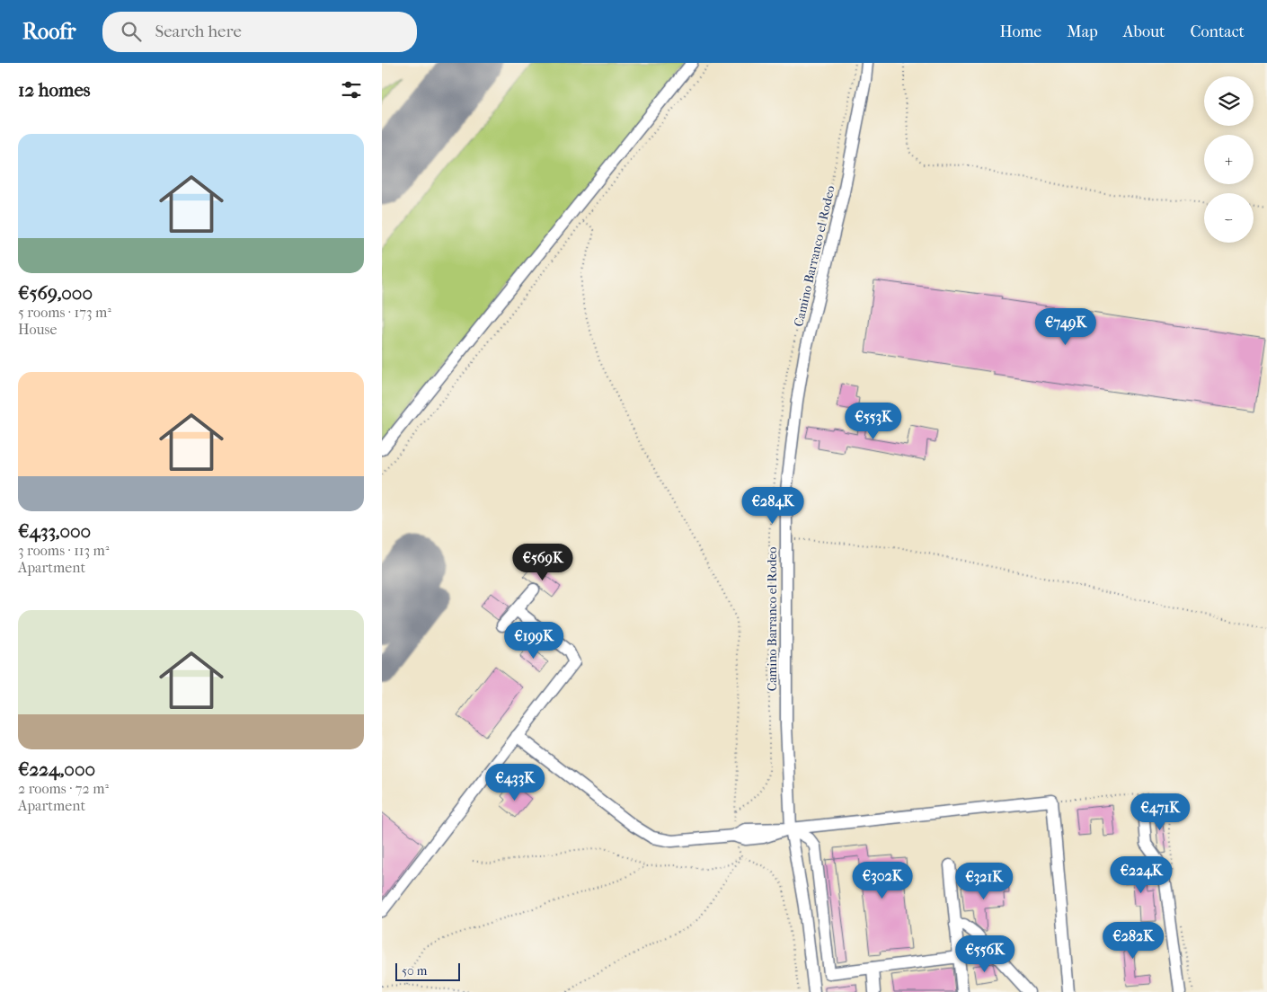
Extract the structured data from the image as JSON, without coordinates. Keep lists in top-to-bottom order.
{
  "streets": {
    "street": ["Camino Barranco el Rodeo"]
  },
  "scale_bar": "50 m",
  "page": {
    "header": "Roofr",
    "search": "Search here",
    "nav": [
      "Home",
      "Map",
      "About",
      "Contact"
    ],
    "heading": "12 homes",
    "map_buttons": ["+", "−"],
    "list": [
      {
        "name": "€569,000",
        "note": "5 rooms · 173 m² · House"
      },
      {
        "name": "€433,000",
        "note": "3 rooms · 113 m² · Apartment"
      },
      {
        "name": "€224,000",
        "note": "2 rooms · 72 m² · Apartment"
      }
    ],
    "price": [
      "€749K",
      "€553K",
      "€284K",
      "€569K",
      "€199K",
      "€433K",
      "€471K",
      "€224K",
      "€302K",
      "€321K",
      "€282K",
      "€556K"
    ],
    "scale": "50 m"
  }
}
